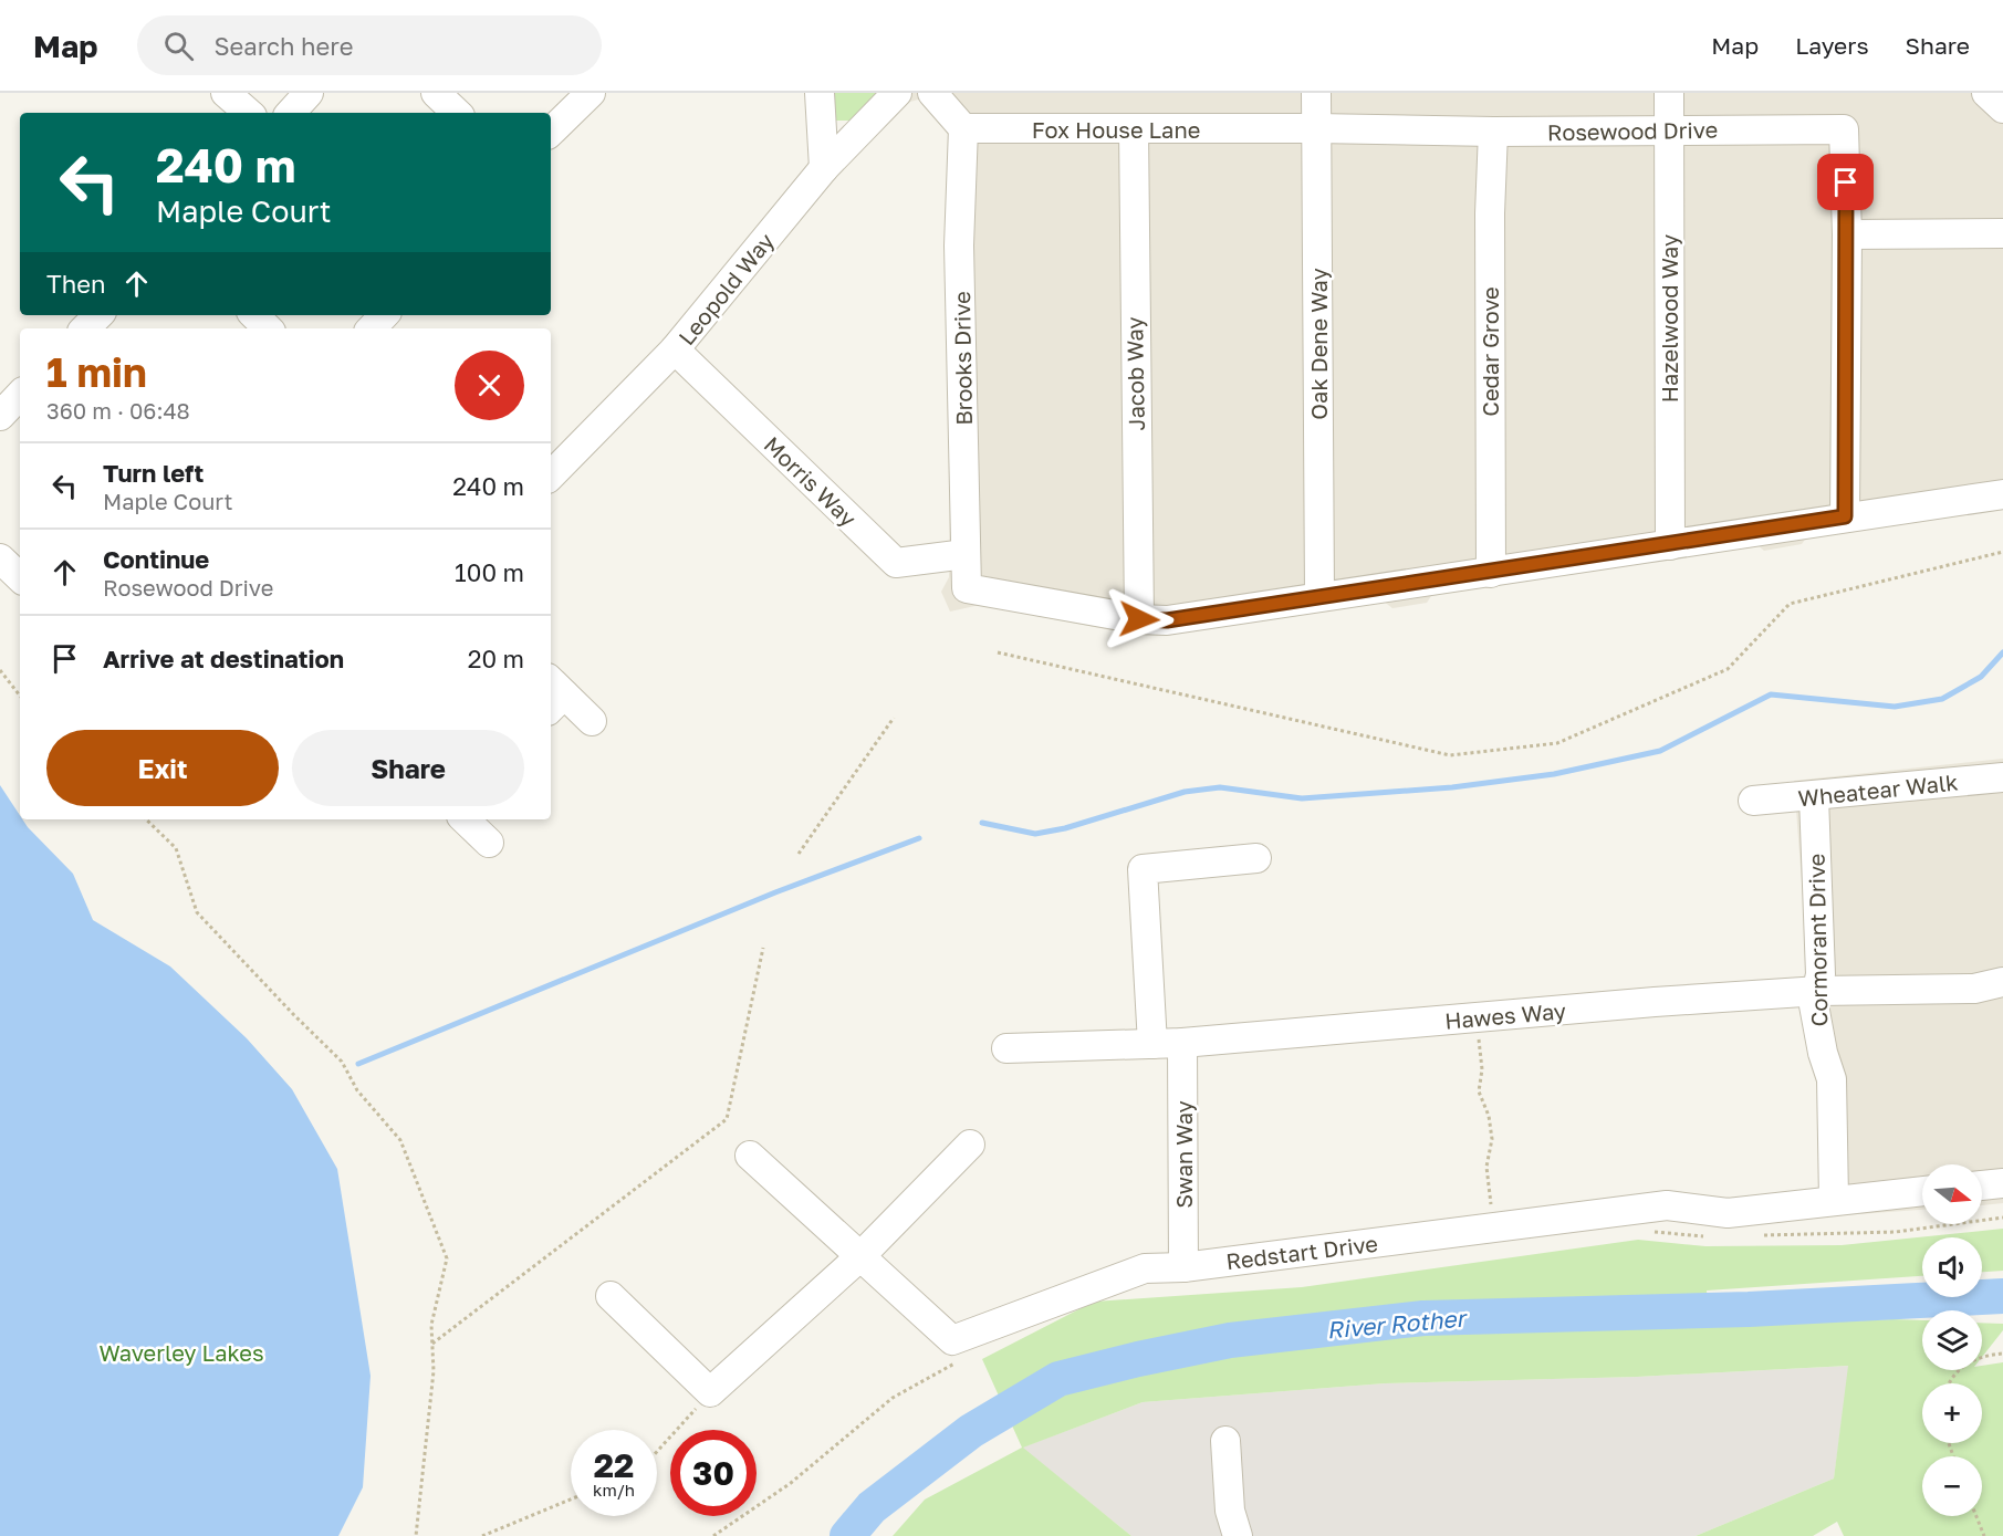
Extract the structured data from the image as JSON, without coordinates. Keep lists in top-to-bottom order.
{
  "streets": {
    "street": [
      "Fox House Lane",
      "Rosewood Drive",
      "Leopold Way",
      "Hazelwood Way",
      "Oak Dene Way",
      "Cedar Grove",
      "Brooks Drive",
      "Jacob Way",
      "Morris Way",
      "Wheatear Walk",
      "Cormorant Drive",
      "Hawes Way",
      "Swan Way",
      "Redstart Drive"
    ]
  },
  "crossings": [
    ["Fox House Lane", "Rosewood Drive"],
    ["Fox House Lane", "Oak Dene Way"],
    ["Fox House Lane", "Brooks Drive"],
    ["Fox House Lane", "Jacob Way"],
    ["Rosewood Drive", "Hazelwood Way"],
    ["Rosewood Drive", "Oak Dene Way"],
    ["Rosewood Drive", "Cedar Grove"],
    ["Leopold Way", "Morris Way"],
    ["Brooks Drive", "Jacob Way"],
    ["Brooks Drive", "Morris Way"],
    ["Wheatear Walk", "Cormorant Drive"],
    ["Cormorant Drive", "Hawes Way"],
    ["Cormorant Drive", "Redstart Drive"],
    ["Hawes Way", "Swan Way"],
    ["Swan Way", "Redstart Drive"]
  ],
  "water": ["River Rother"],
  "parks": ["Waverley Lakes"],
  "north": "right",
  "page": {
    "header": "Map",
    "search": "Search here",
    "nav": ["Map", "Layers", "Share"],
    "turn": ["240 m", "Maple Court"],
    "then": "Then",
    "heading": ["1 min", "360 m · 06:48"],
    "list": [
      {
        "name": "Turn left",
        "note": "Maple Court",
        "value": "240 m"
      },
      {
        "name": "Continue",
        "note": "Rosewood Drive",
        "value": "100 m"
      },
      {
        "name": "Arrive at destination",
        "value": "20 m"
      }
    ],
    "buttons": ["Exit", "Share"],
    "map_buttons": ["+", "−"],
    "speed": "22 km/h",
    "limit": "30"
  }
}
